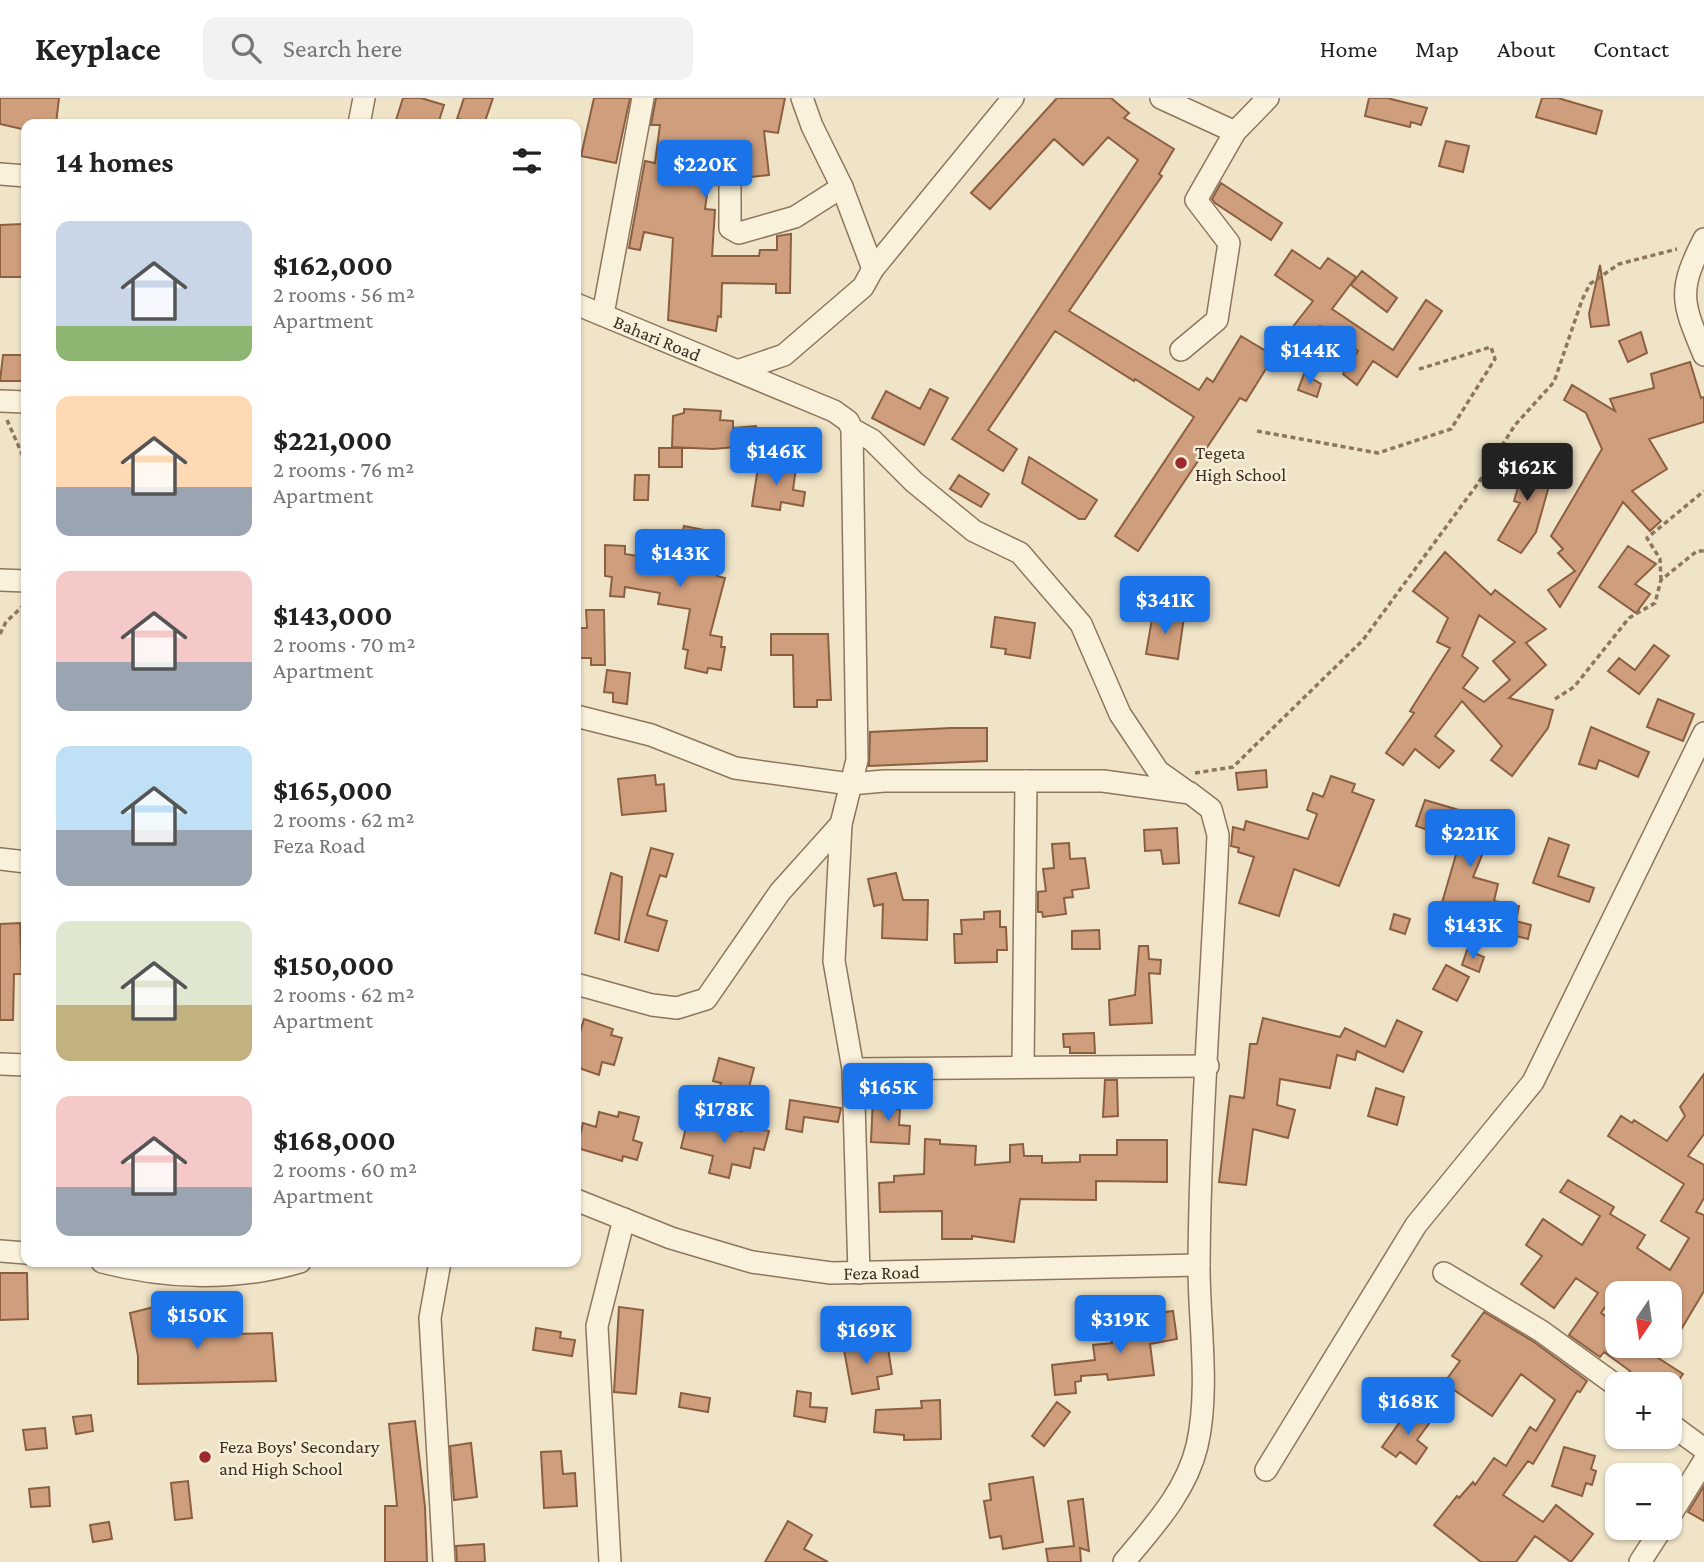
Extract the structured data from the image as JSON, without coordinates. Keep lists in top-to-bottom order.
{
  "streets": {
    "street": ["Bahari Road", "Feza Road"]
  },
  "crossings": [
    ["Bahari Road", "Feza Road"]
  ],
  "places": ["Tegeta High School", "Feza Boys' Secondary and High School"],
  "north": "bottom",
  "page": {
    "header": "Keyplace",
    "search": "Search here",
    "nav": [
      "Home",
      "Map",
      "About",
      "Contact"
    ],
    "heading": "14 homes",
    "price": [
      "$220K",
      "$144K",
      "$146K",
      "$162K",
      "$143K",
      "$341K",
      "$221K",
      "$143K",
      "$165K",
      "$178K",
      "$150K",
      "$319K",
      "$169K",
      "$168K"
    ],
    "list": [
      {
        "name": "$162,000",
        "note": "2 rooms · 56 m² · Apartment"
      },
      {
        "name": "$221,000",
        "note": "2 rooms · 76 m² · Apartment"
      },
      {
        "name": "$143,000",
        "note": "2 rooms · 70 m² · Apartment"
      },
      {
        "name": "$165,000",
        "note": "2 rooms · 62 m² · Feza Road"
      },
      {
        "name": "$150,000",
        "note": "2 rooms · 62 m² · Apartment"
      },
      {
        "name": "$168,000",
        "note": "2 rooms · 60 m² · Apartment"
      }
    ],
    "map_buttons": ["+", "−"]
  }
}
